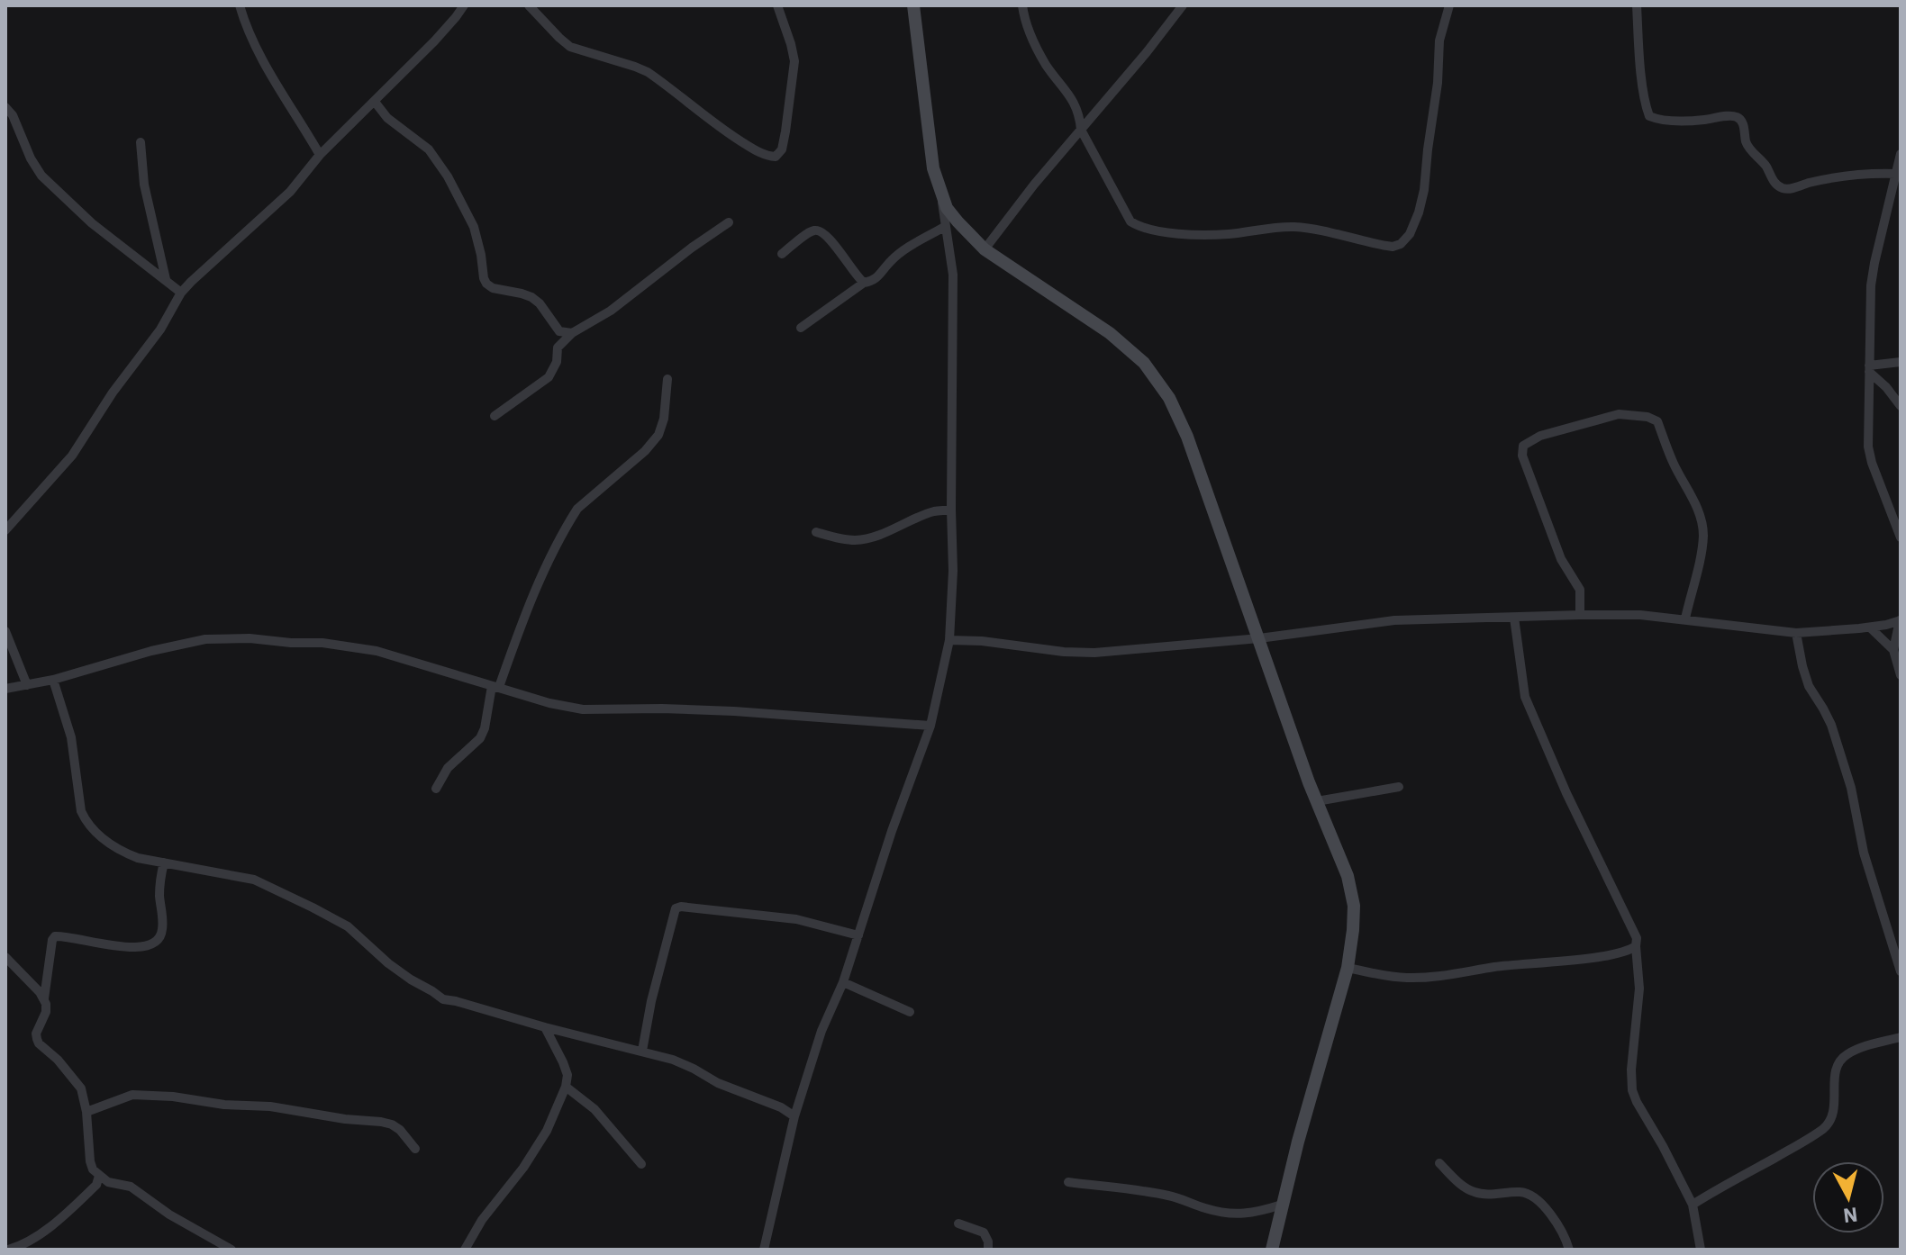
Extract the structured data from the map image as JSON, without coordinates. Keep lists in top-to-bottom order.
{
  "north": "bottom"
}
